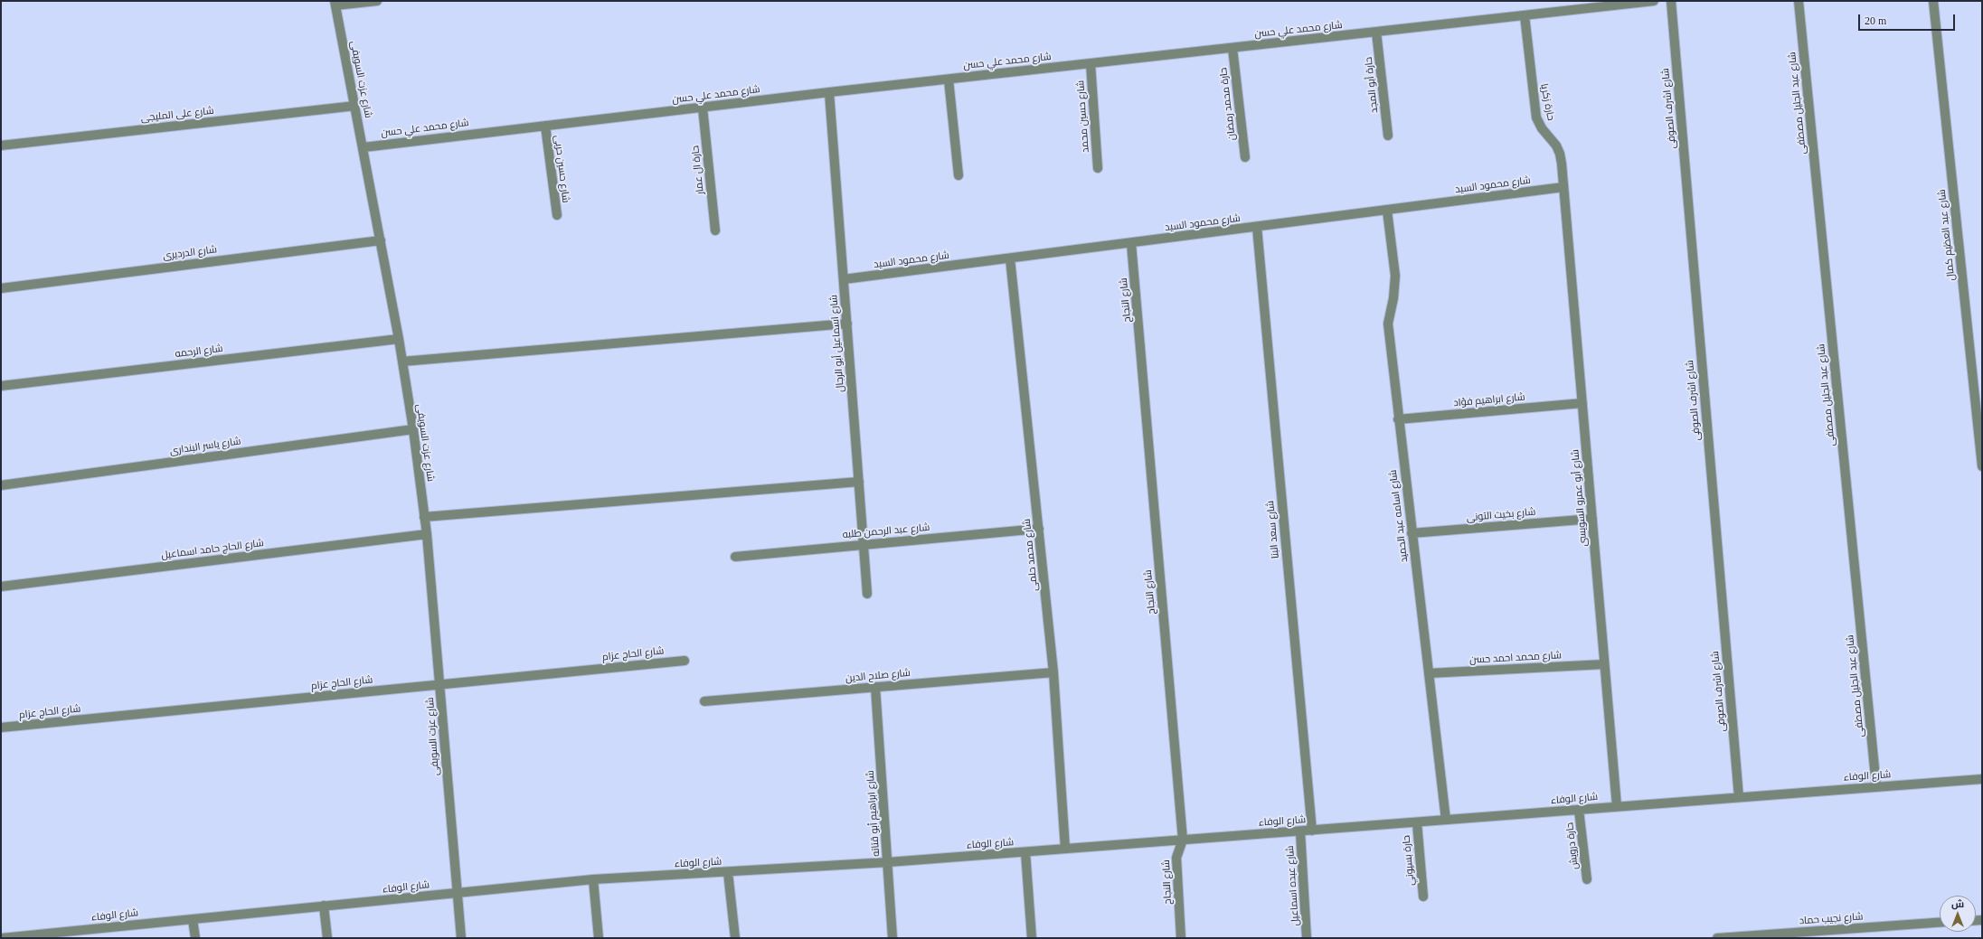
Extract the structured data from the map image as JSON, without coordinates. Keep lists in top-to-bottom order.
{
  "streets": {
    "street": [
      "شارع محمد علي حسن",
      "شارع عزت السويفى",
      "حارة أبو المجد",
      "حارة زكريا",
      "شارع عبد الجليل مصطفى",
      "حارة محمد رمضان",
      "شارع اشرف الصوفى",
      "شارع على المليجى",
      "شارع حسين محمد",
      "شارع حسين حربى",
      "حارة ال عمار",
      "شارع محمود السيد",
      "شارع عبد العظيم كمال",
      "شارع الدرديرى",
      "شارع النجاح",
      "شارع اسماعيل أبو الرجال",
      "شارع الرحمه",
      "شارع ابراهيم فؤاد",
      "شارع ياسر البندارى",
      "شارع أبو عمرو السويسى",
      "شارع بخيت التونى",
      "شارع اسامه عبد الحميد",
      "شارع سعد البنا",
      "شارع عبد الرحمن طلبه",
      "شارع الحاج حامد اسماعيل",
      "شارع محمد حلمى",
      "شارع الحاج عزام",
      "شارع محمد احمد حسن",
      "شارع صلاح الدين",
      "شارع الوفاء",
      "شارع ابراهيم أبو قتاته",
      "حارة درويش",
      "حارة بسيوني",
      "شارع عبده اسماعيل",
      "شارع نجيب حماد"
    ]
  },
  "crossings": [
    ["شارع محمد علي حسن", "شارع عزت السويفى"],
    ["شارع محمد علي حسن", "حارة أبو المجد"],
    ["شارع محمد علي حسن", "حارة زكريا"],
    ["شارع محمد علي حسن", "حارة محمد رمضان"],
    ["شارع محمد علي حسن", "شارع حسين محمد"],
    ["شارع محمد علي حسن", "شارع حسين حربى"],
    ["شارع محمد علي حسن", "حارة ال عمار"],
    ["شارع محمد علي حسن", "شارع اسماعيل أبو الرجال"],
    ["شارع عزت السويفى", "شارع على المليجى"],
    ["شارع عزت السويفى", "شارع الدرديرى"],
    ["شارع عزت السويفى", "شارع الرحمه"],
    ["شارع عزت السويفى", "شارع ياسر البندارى"],
    ["شارع عزت السويفى", "شارع الحاج حامد اسماعيل"],
    ["شارع عزت السويفى", "شارع الحاج عزام"],
    ["شارع عزت السويفى", "شارع الوفاء"],
    ["حارة زكريا", "شارع محمود السيد"],
    ["حارة زكريا", "شارع أبو عمرو السويسى"],
    ["شارع عبد الجليل مصطفى", "شارع الوفاء"],
    ["شارع اشرف الصوفى", "شارع الوفاء"],
    ["شارع محمود السيد", "شارع النجاح"],
    ["شارع محمود السيد", "شارع اسماعيل أبو الرجال"],
    ["شارع محمود السيد", "شارع أبو عمرو السويسى"],
    ["شارع محمود السيد", "شارع اسامه عبد الحميد"],
    ["شارع محمود السيد", "شارع سعد البنا"],
    ["شارع محمود السيد", "شارع محمد حلمى"],
    ["شارع النجاح", "شارع الوفاء"],
    ["شارع اسماعيل أبو الرجال", "شارع عبد الرحمن طلبه"],
    ["شارع ابراهيم فؤاد", "شارع أبو عمرو السويسى"],
    ["شارع ابراهيم فؤاد", "شارع اسامه عبد الحميد"],
    ["شارع أبو عمرو السويسى", "شارع بخيت التونى"],
    ["شارع أبو عمرو السويسى", "شارع محمد احمد حسن"],
    ["شارع أبو عمرو السويسى", "شارع الوفاء"],
    ["شارع بخيت التونى", "شارع اسامه عبد الحميد"],
    ["شارع اسامه عبد الحميد", "شارع محمد احمد حسن"],
    ["شارع اسامه عبد الحميد", "شارع الوفاء"],
    ["شارع سعد البنا", "شارع الوفاء"],
    ["شارع عبد الرحمن طلبه", "شارع محمد حلمى"],
    ["شارع محمد حلمى", "شارع صلاح الدين"],
    ["شارع محمد حلمى", "شارع الوفاء"],
    ["شارع صلاح الدين", "شارع ابراهيم أبو قتاته"],
    ["شارع الوفاء", "شارع ابراهيم أبو قتاته"],
    ["شارع الوفاء", "حارة درويش"],
    ["شارع الوفاء", "حارة بسيوني"],
    ["شارع الوفاء", "شارع عبده اسماعيل"]
  ],
  "scale_bar": "20 m",
  "north": "top"
}
